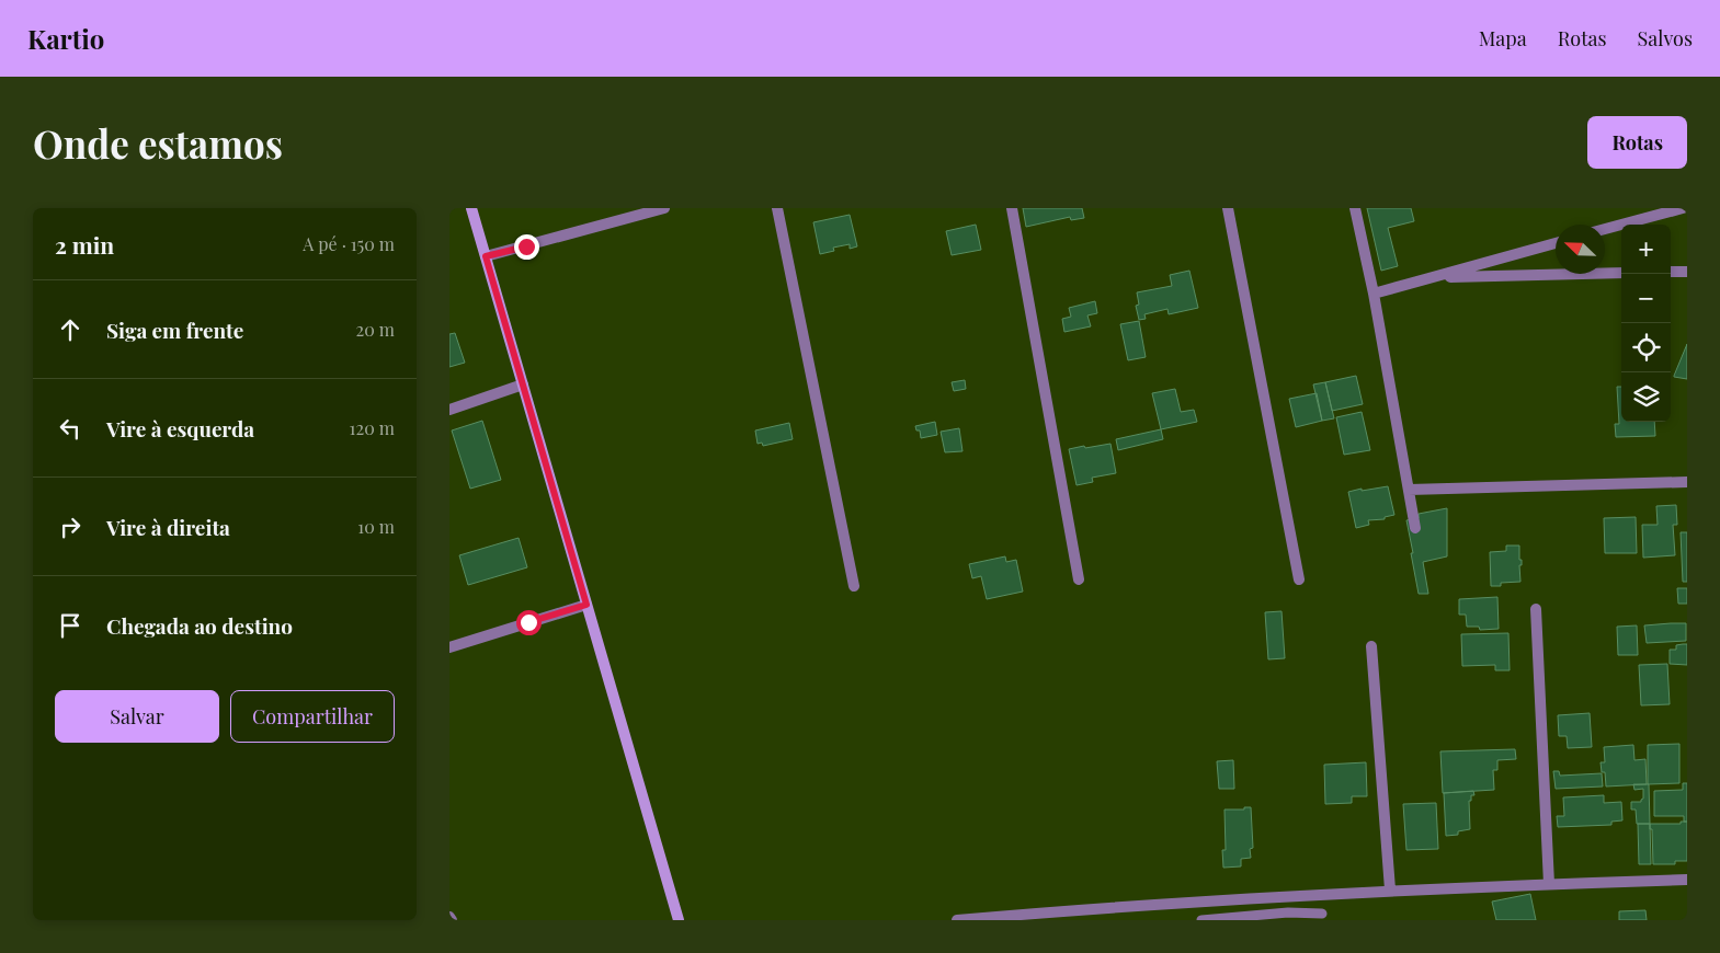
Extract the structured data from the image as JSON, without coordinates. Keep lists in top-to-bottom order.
{
  "north": "top left",
  "page": {
    "header": "Kartio",
    "nav": ["Mapa", "Rotas", "Salvos"],
    "buttons": [
      "Rotas",
      ["Salvar", "Compartilhar"]
    ],
    "title": "Onde estamos",
    "heading": ["2 min", "A pé · 150 m"],
    "map_buttons": ["+", "−"],
    "list": [
      ["Siga em frente", "20 m"],
      ["Vire à esquerda", "120 m"],
      ["Vire à direita", "10 m"],
      "Chegada ao destino"
    ]
  }
}
